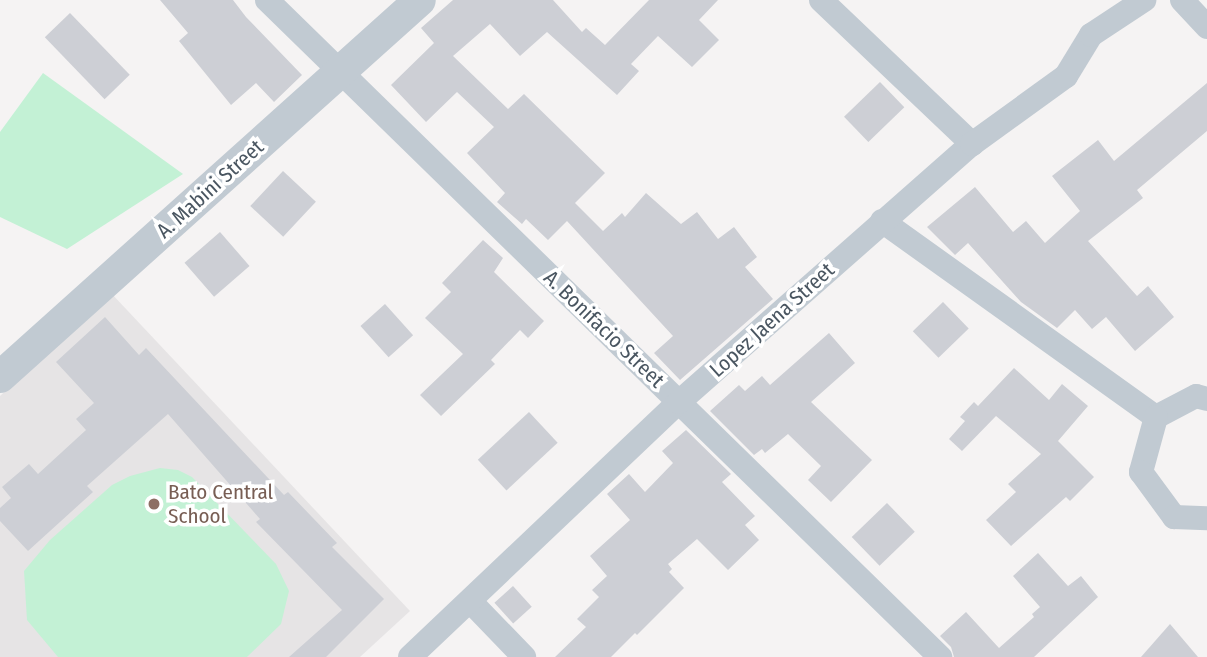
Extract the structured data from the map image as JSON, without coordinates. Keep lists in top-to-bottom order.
{
  "streets": {
    "street": ["A. Mabini Street", "Lopez Jaena Street", "A. Bonifacio Street"]
  },
  "crossings": [
    ["A. Mabini Street", "A. Bonifacio Street"],
    ["Lopez Jaena Street", "A. Bonifacio Street"]
  ],
  "places": ["Bato Central School"]
}
